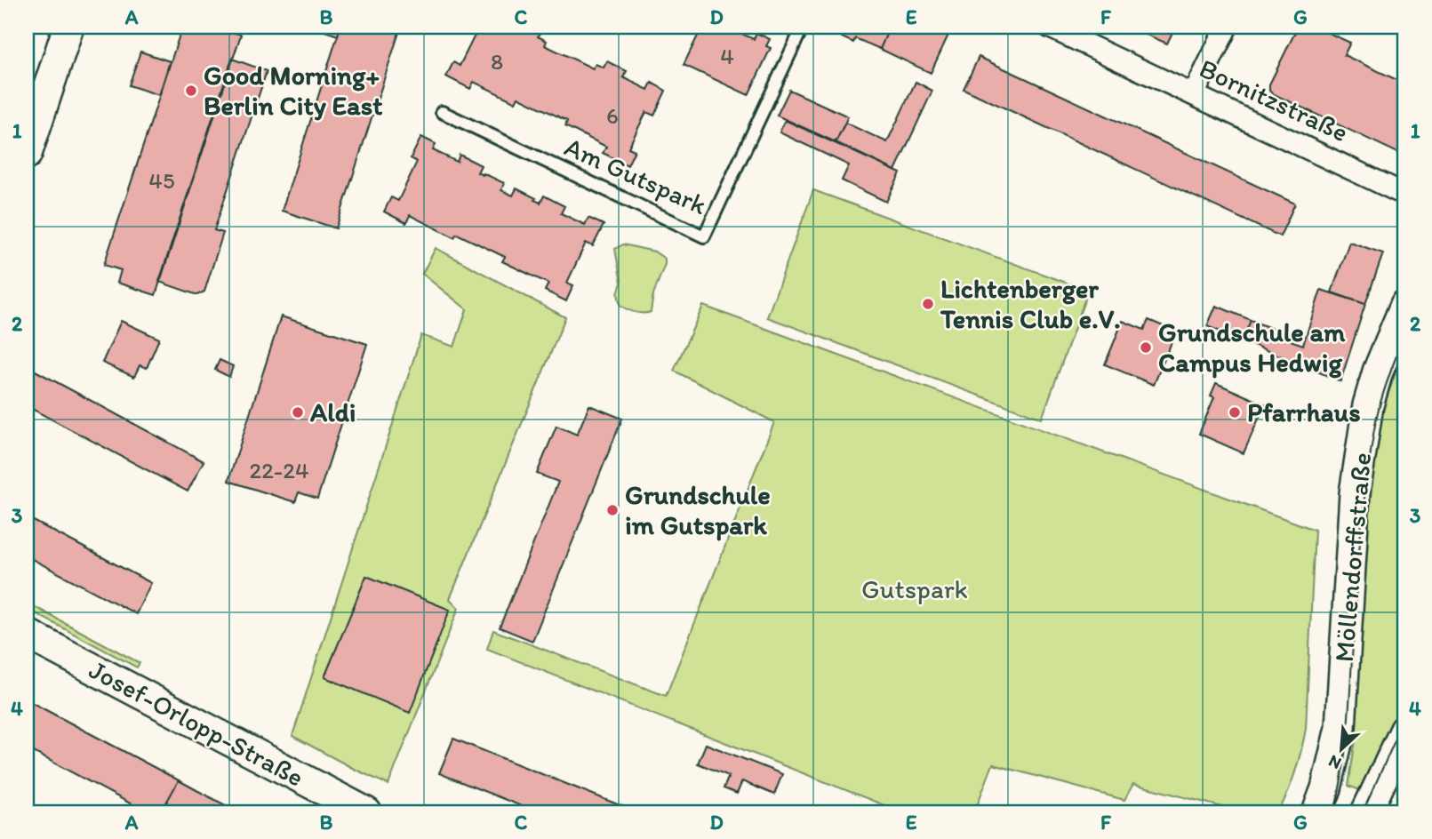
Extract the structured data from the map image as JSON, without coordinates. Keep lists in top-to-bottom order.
{
  "streets": {
    "main road": ["Möllendorffstraße", "Josef-Orlopp-Straße"],
    "street": ["Bornitzstraße"],
    "lane": ["Am Gutspark"]
  },
  "parks": ["Gutspark"],
  "places": [
    "Good Morning+ Berlin City East",
    "Lichtenberger Tennis Club e.V.",
    "Grundschule am Campus Hedwig",
    "Aldi",
    "Pfarrhaus",
    "Grundschule im Gutspark"
  ],
  "house_numbers": [
    "4",
    "8",
    "6",
    "45",
    "22-24"
  ],
  "north": "bottom left",
  "grid": {
    "columns": [
      "A",
      "B",
      "C",
      "D",
      "E",
      "F",
      "G"
    ],
    "rows": [
      "1",
      "2",
      "3",
      "4"
    ]
  }
}
